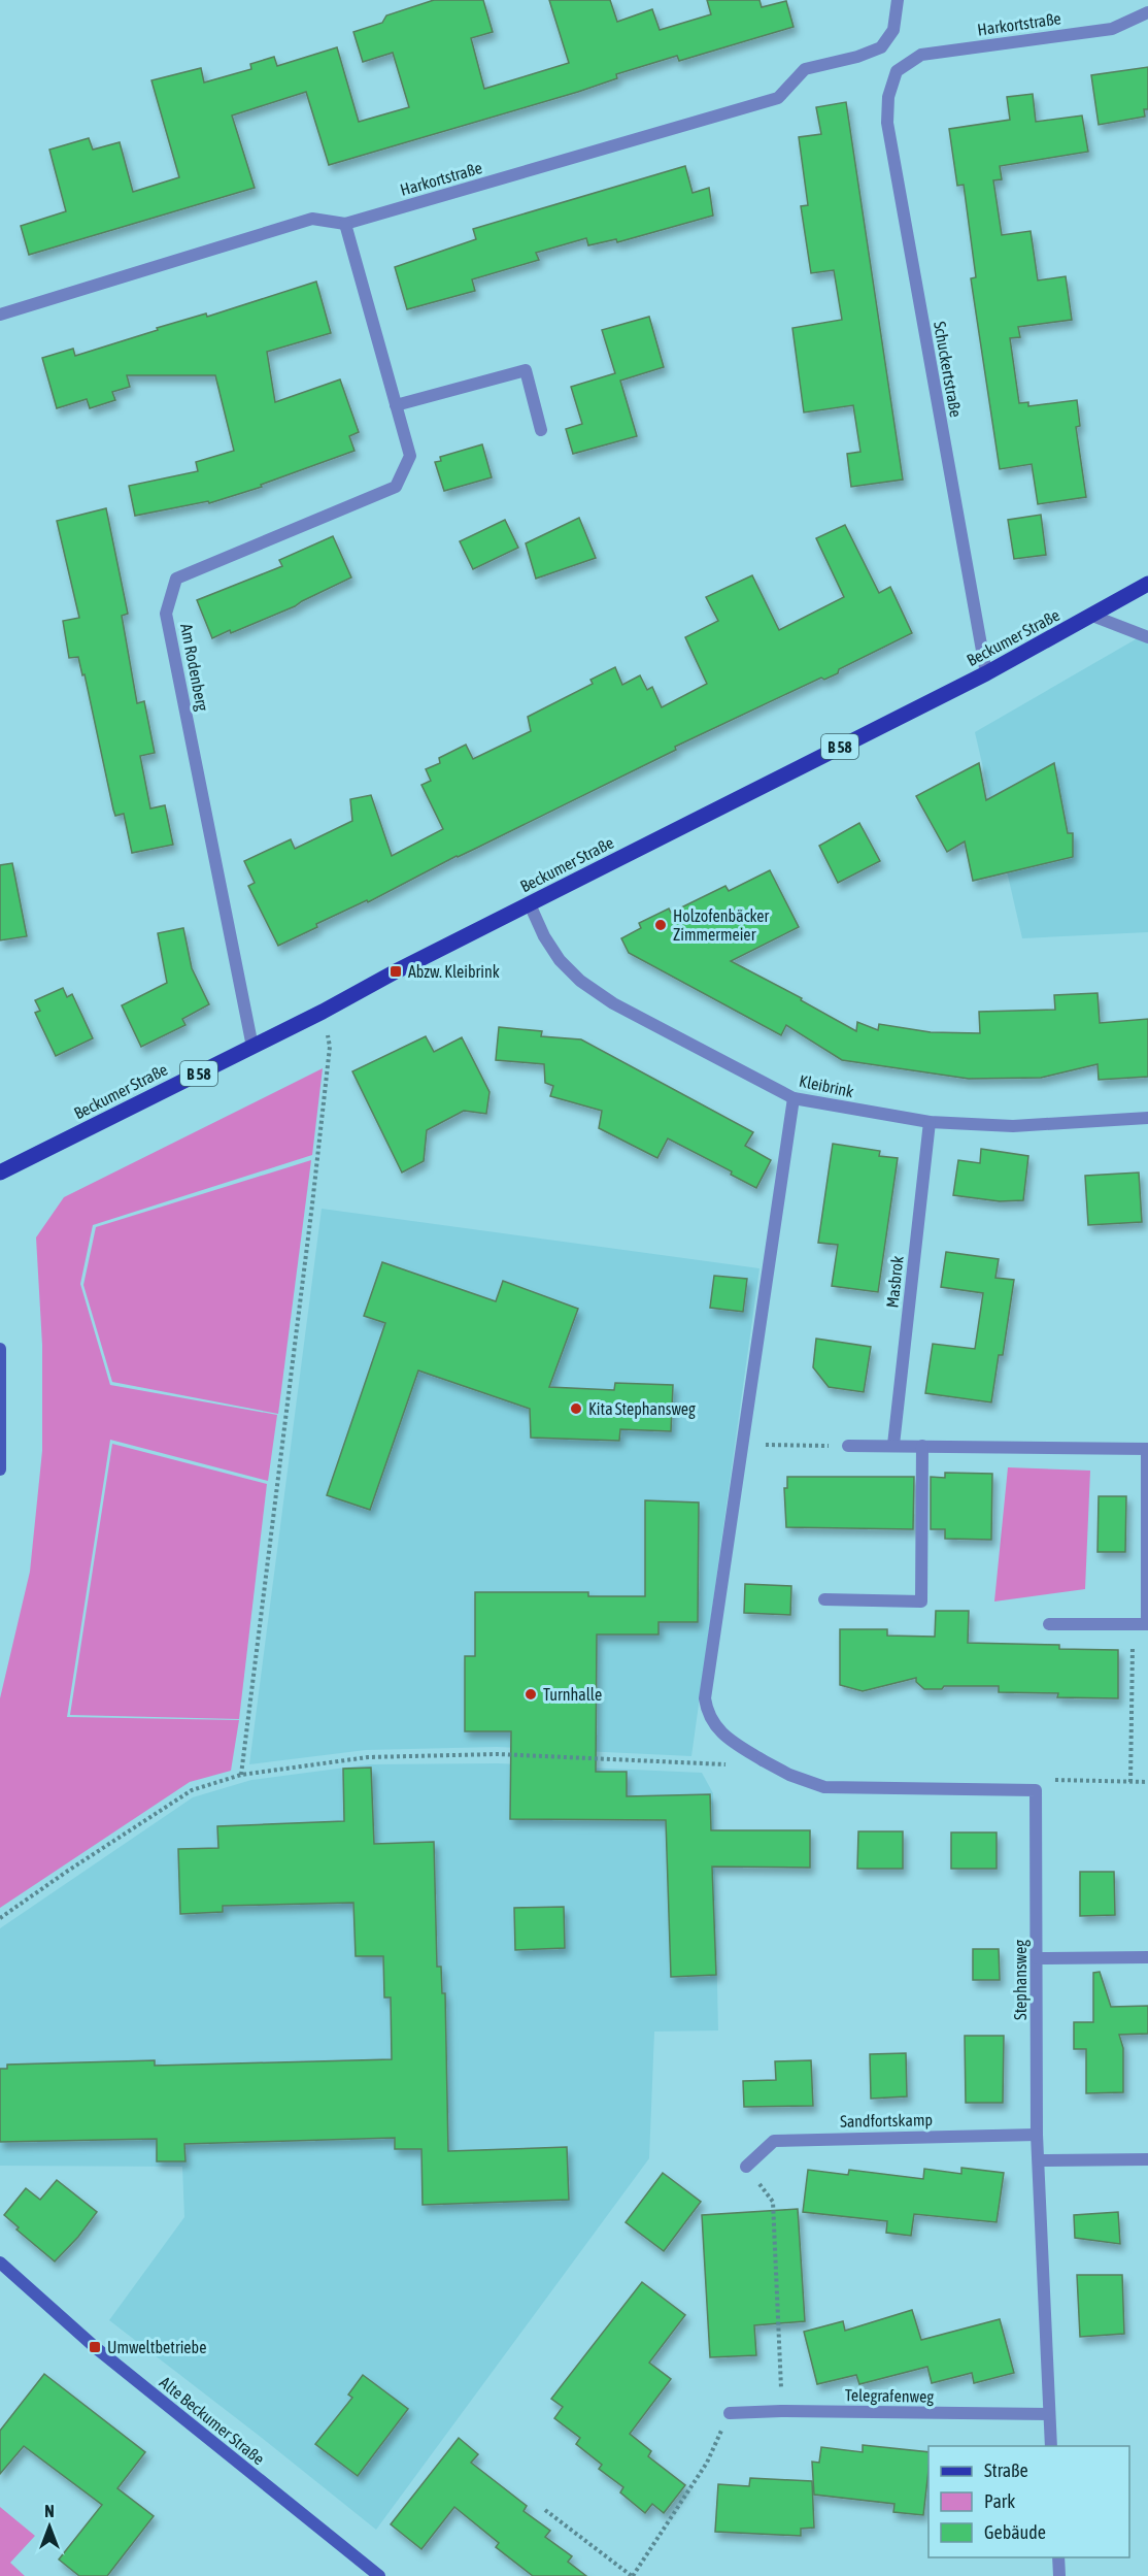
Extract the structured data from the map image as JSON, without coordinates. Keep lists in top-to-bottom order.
{
  "streets": {
    "main road": ["Beckumer Straße", "B 58"],
    "street": [
      "Harkortstraße",
      "Schuckertstraße",
      "Am Rodenberg",
      "Kleibrink",
      "Masbrok",
      "Stephansweg",
      "Sandfortskamp",
      "Telegrafenweg",
      "Alte Beckumer Straße"
    ]
  },
  "crossings": [
    ["Harkortstraße", "Schuckertstraße"],
    ["Harkortstraße", "Am Rodenberg"],
    ["Schuckertstraße", "Beckumer Straße"],
    ["Beckumer Straße", "Am Rodenberg"],
    ["Beckumer Straße", "Kleibrink"],
    ["Kleibrink", "Masbrok"],
    ["Stephansweg", "Sandfortskamp"],
    ["Stephansweg", "Telegrafenweg"]
  ],
  "places": {
    "other": ["Holzofenbäcker Zimmermeier", "Kita Stephansweg", "Turnhalle"],
    "transit": ["Abzw. Kleibrink", "Umweltbetriebe"]
  },
  "legend": ["Straße", "Park", "Gebäude"],
  "north": "top"
}
